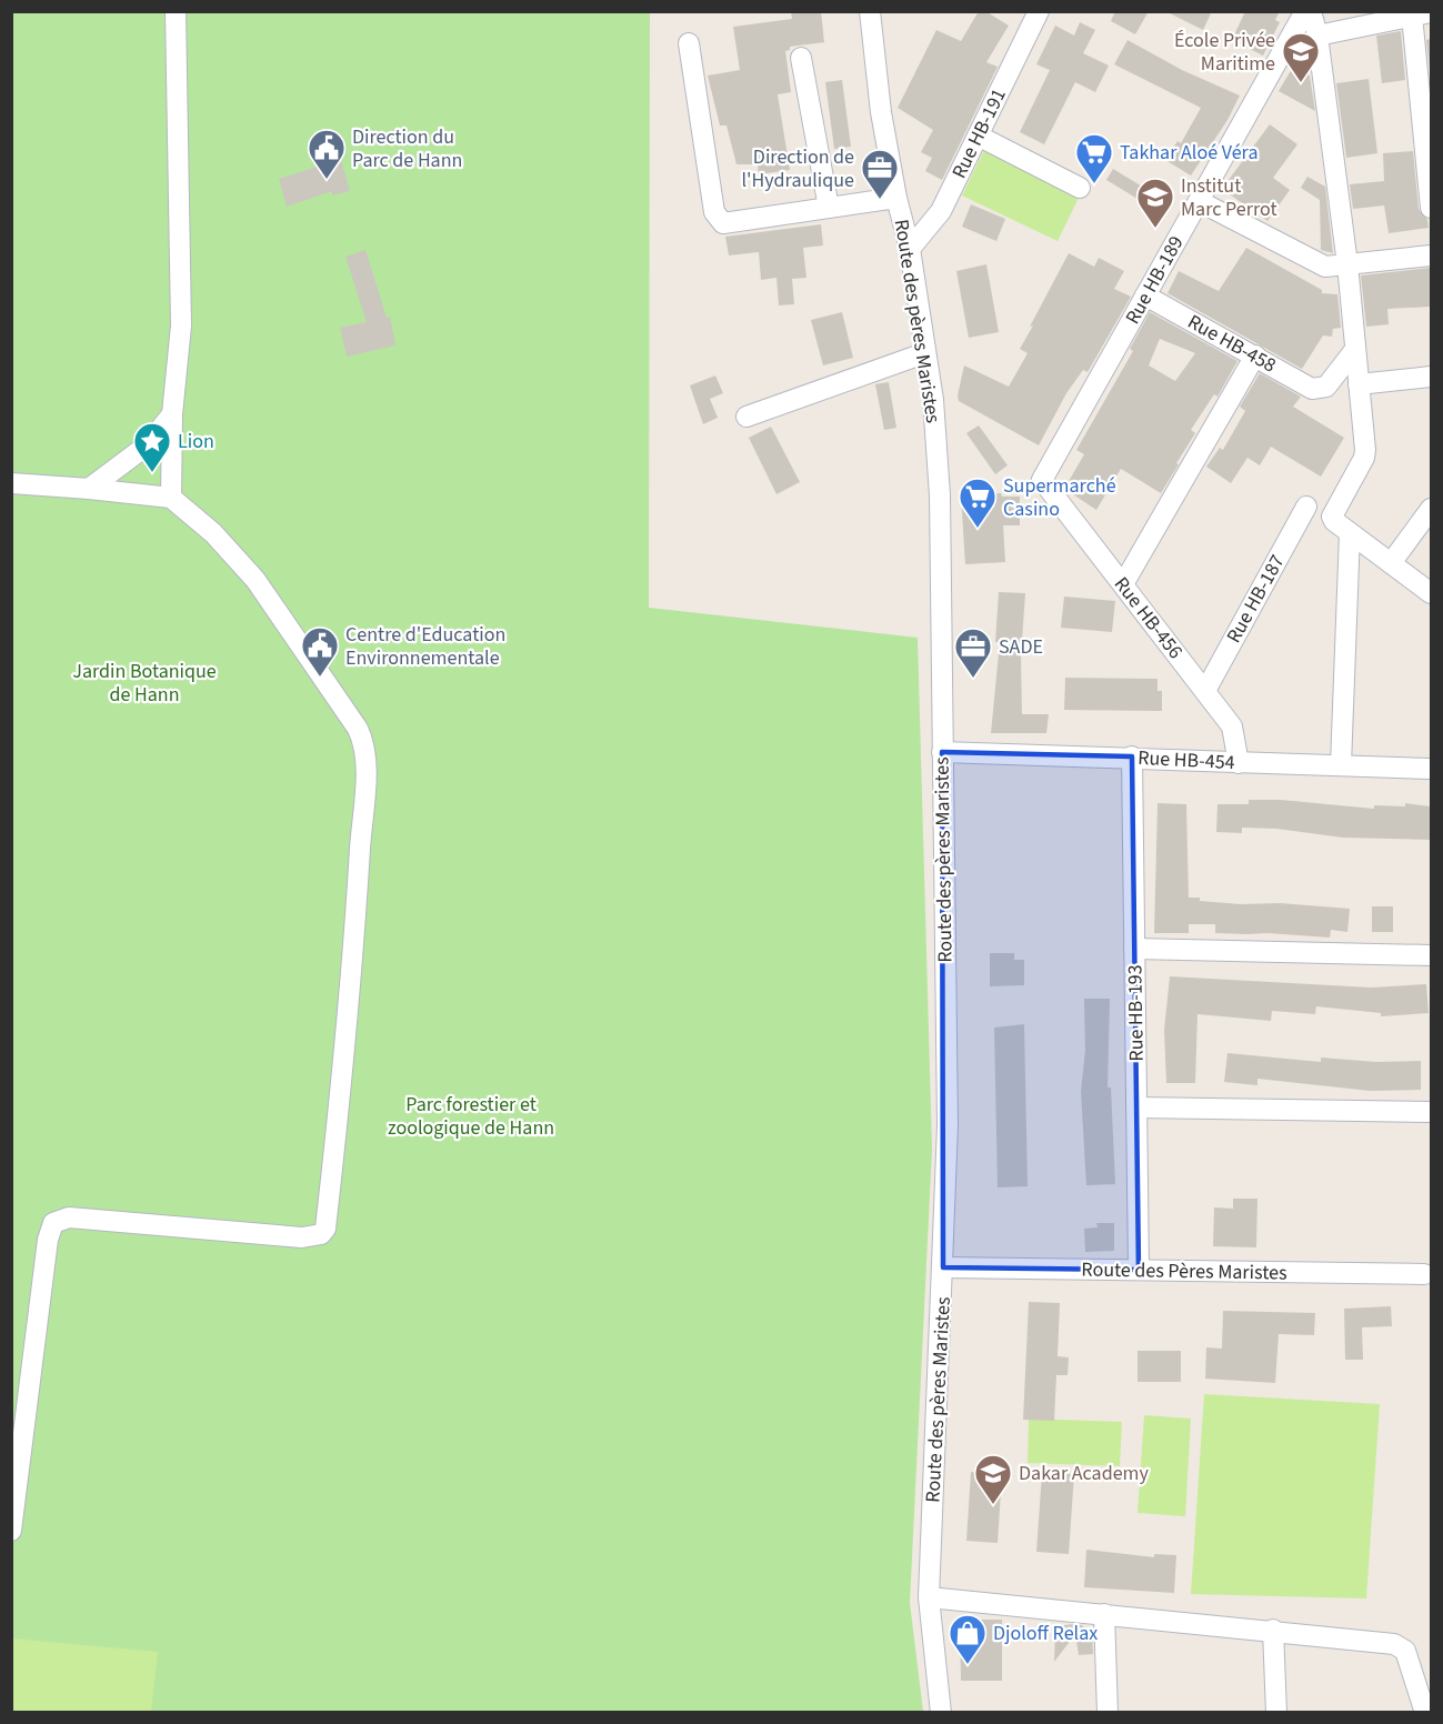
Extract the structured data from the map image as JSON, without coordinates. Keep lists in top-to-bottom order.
{
  "streets": {
    "street": [
      "Rue HB-191",
      "Rue HB-189",
      "Route des pères Maristes",
      "Rue HB-458",
      "Rue HB-187",
      "Rue HB-456",
      "Rue HB-454",
      "Rue HB-193",
      "Route des Pères Maristes"
    ]
  },
  "crossings": [
    ["Rue HB-191", "Route des pères Maristes"],
    ["Rue HB-189", "Rue HB-458"],
    ["Rue HB-189", "Rue HB-456"],
    ["Route des pères Maristes", "Rue HB-454"],
    ["Route des pères Maristes", "Route des Pères Maristes"],
    ["Rue HB-187", "Rue HB-456"],
    ["Rue HB-456", "Rue HB-454"],
    ["Rue HB-454", "Rue HB-193"],
    ["Rue HB-193", "Route des Pères Maristes"]
  ],
  "parks": ["Jardin Botanique de Hann", "Parc forestier et zoologique de Hann"],
  "places": {
    "school or university": ["École Privée Maritime", "Institut Marc Perrot", "Dakar Academy"],
    "public building": ["Direction du Parc de Hann", "Centre d'Education Environnementale"],
    "supermarket": ["Takhar Aloé Véra", "Supermarché Casino"],
    "office": ["Direction de l'Hydraulique", "SADE"],
    "place": ["Lion"],
    "shop": ["Djoloff Relax"]
  }
}
